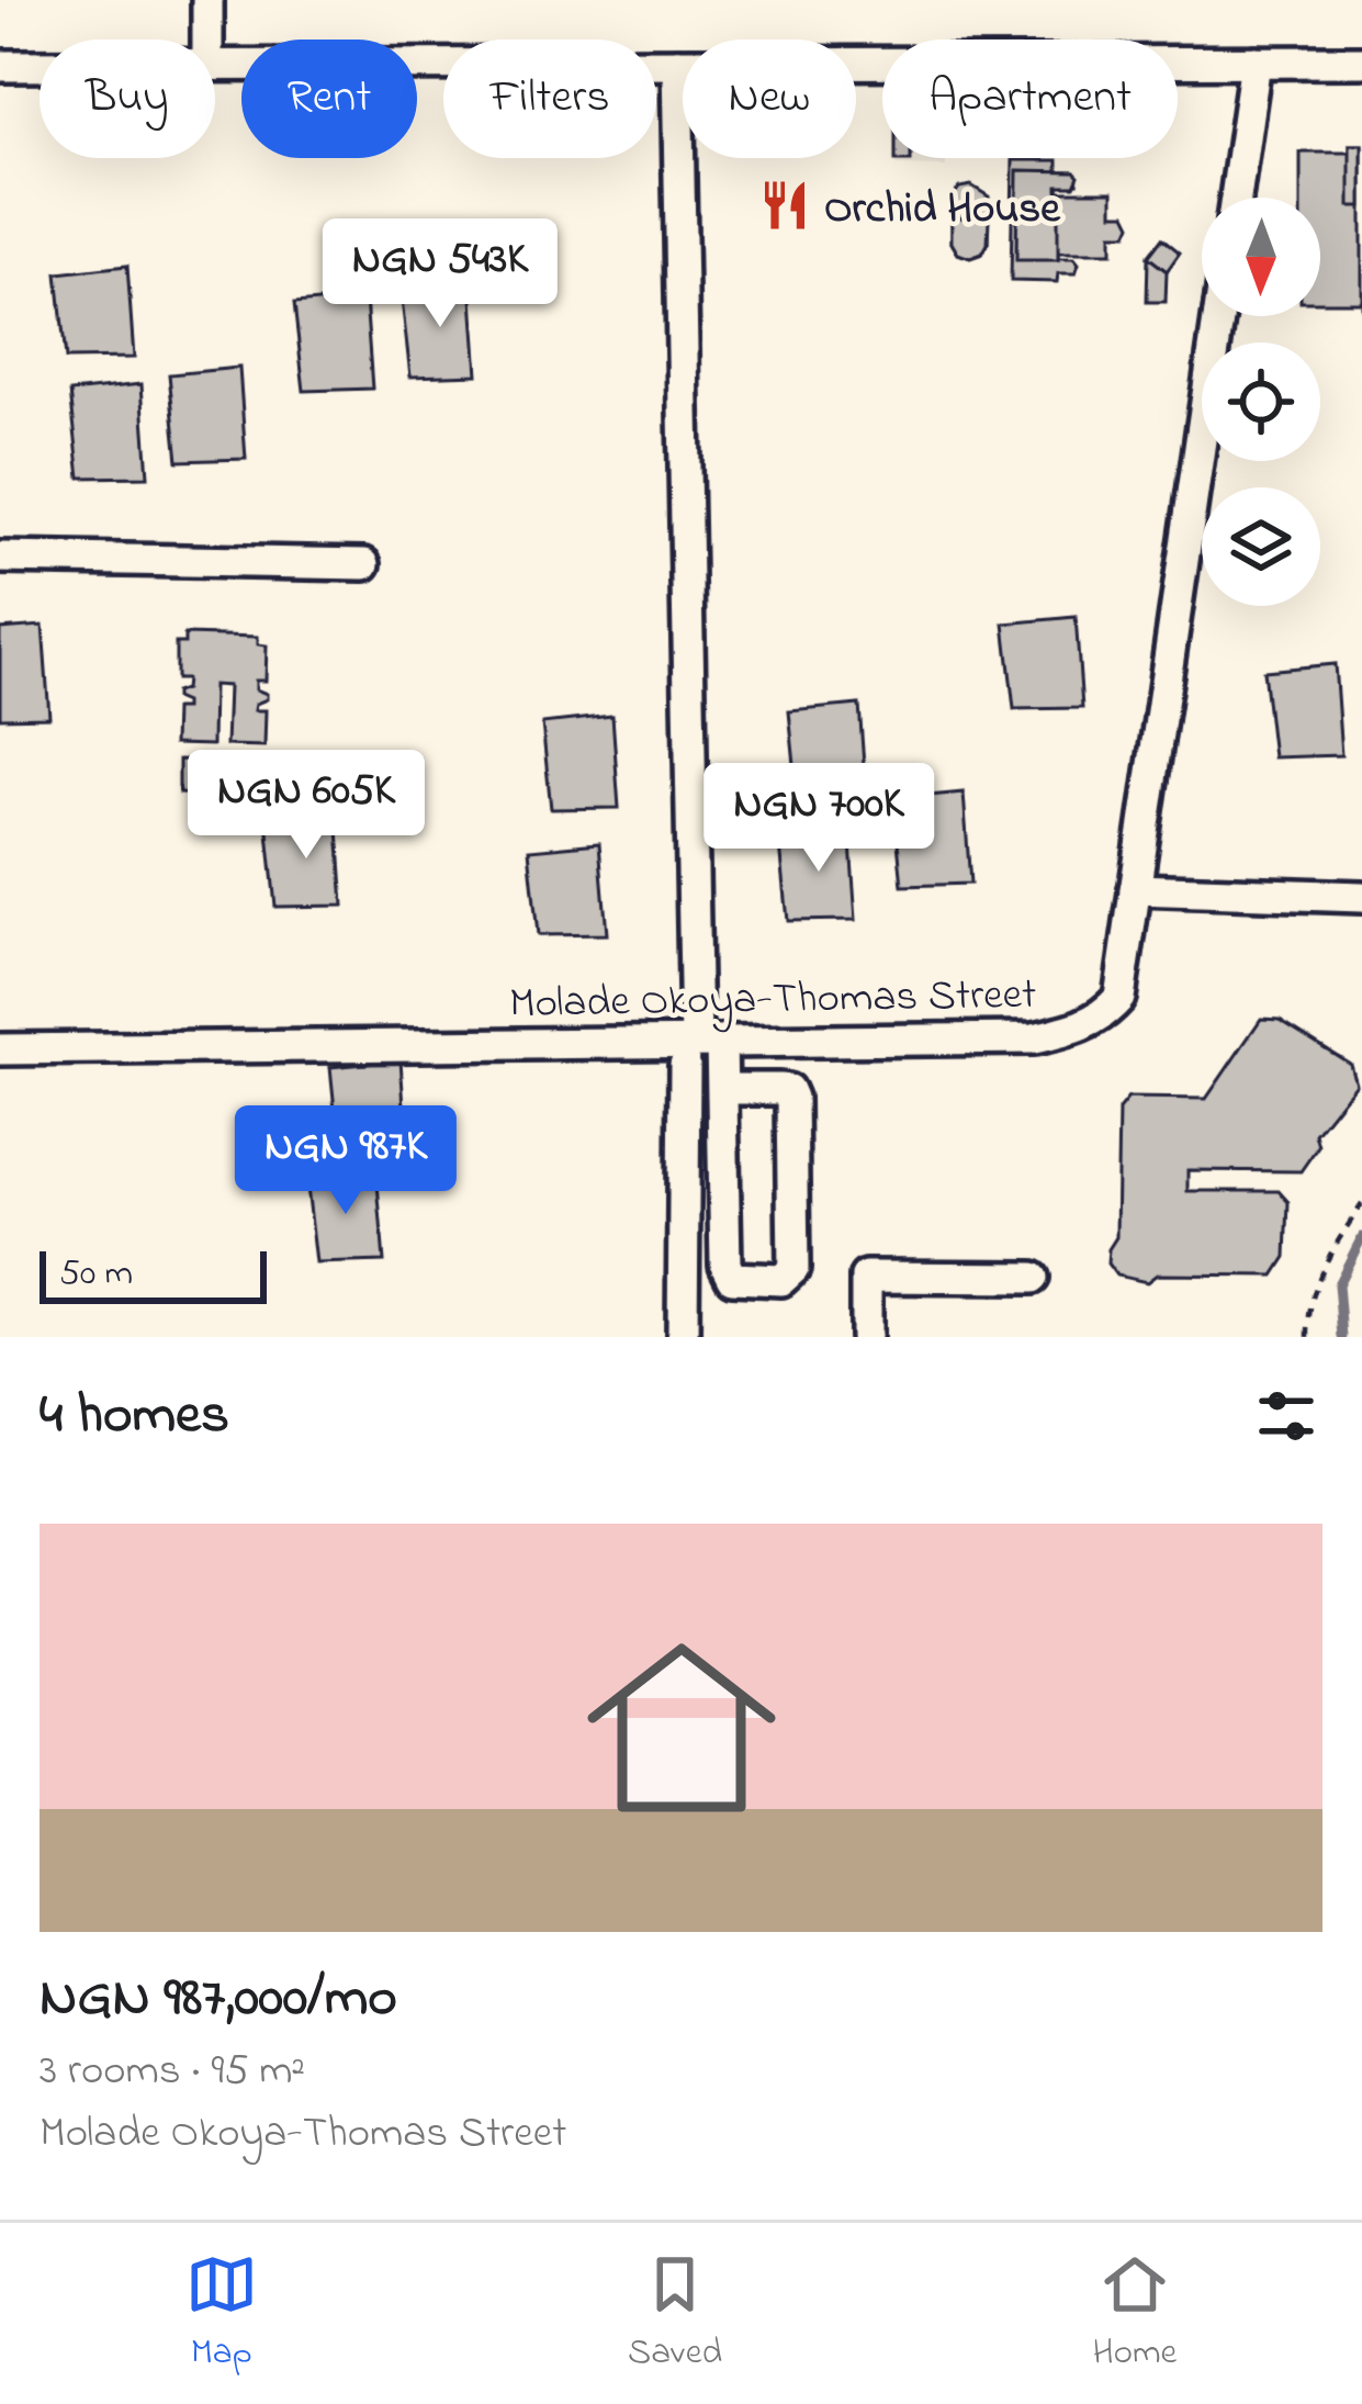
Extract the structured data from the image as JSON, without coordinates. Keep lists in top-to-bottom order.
{
  "streets": {
    "street": ["Molade Okoya-Thomas Street"]
  },
  "places": {
    "restaurant": ["Orchid House"]
  },
  "scale_bar": "50 m",
  "north": "bottom",
  "page": {
    "chip": [
      "Buy",
      "Rent",
      "Filters",
      "New",
      "Apartment"
    ],
    "price": [
      "NGN 543K",
      "NGN 605K",
      "NGN 700K",
      "NGN 987K"
    ],
    "scale": "50 m",
    "heading": "4 homes",
    "list": [
      {
        "name": "NGN 987,000/mo",
        "note": "3 rooms · 95 m² · Molade Okoya-Thomas Street"
      }
    ],
    "tabs": ["Map", "Saved", "Home"]
  }
}
